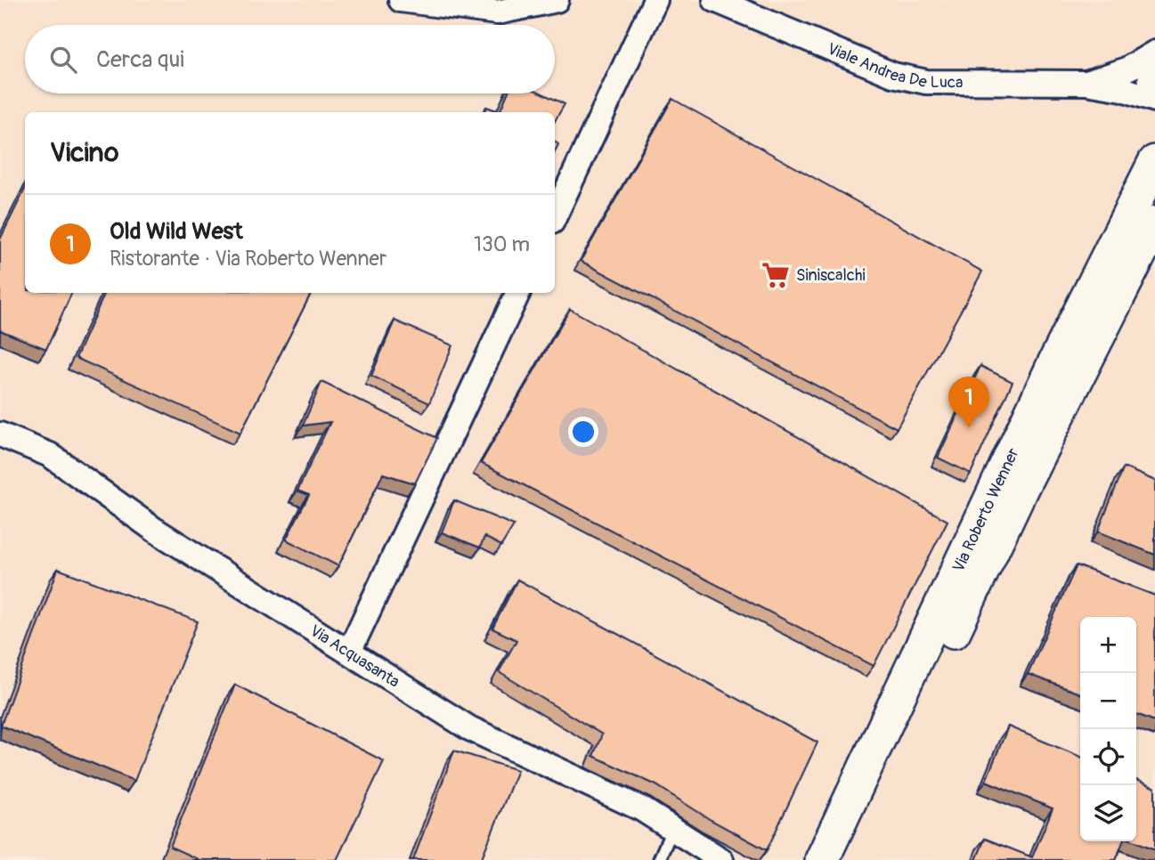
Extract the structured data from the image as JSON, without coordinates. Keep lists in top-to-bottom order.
{
  "streets": {
    "main road": ["Via Roberto Wenner"],
    "street": ["Viale Andrea De Luca", "Via Acquasanta"]
  },
  "places": {
    "supermarket": ["Siniscalchi"]
  },
  "page": {
    "search": "Cerca qui",
    "heading": "Vicino",
    "list": [
      {
        "mark": "1",
        "name": "Old Wild West",
        "note": "Ristorante · Via Roberto Wenner",
        "value": "130 m"
      }
    ],
    "pins": "1",
    "map_buttons": ["+", "−"]
  }
}
